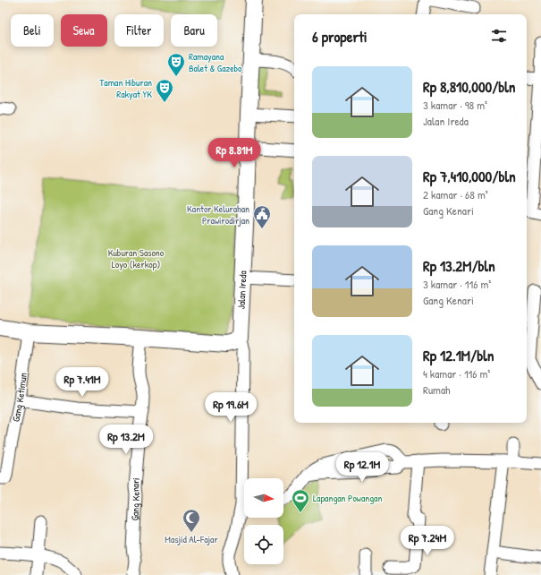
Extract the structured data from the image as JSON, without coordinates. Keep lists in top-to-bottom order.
{
  "streets": {
    "street": ["Jalan Ireda", "Gang Ketimun", "Gang Kenari"]
  },
  "parks": ["Kuburan Sasono Loyo (kerkop)"],
  "places": {
    "theatre": ["Ramayana Balet & Gazebo", "Taman Hiburan Rakyat YK"],
    "public building": ["Kantor Kelurahan Prawirodirjan"],
    "sports": ["Lapangan Powangan"],
    "mosque": ["Masjid Al-Fajar"]
  },
  "north": "right",
  "page": {
    "chip": [
      "Beli",
      "Sewa",
      "Filter",
      "Baru"
    ],
    "heading": "6 properti",
    "list": [
      {
        "name": "Rp 8,810,000/bln",
        "note": "3 kamar · 98 m² · Jalan Ireda"
      },
      {
        "name": "Rp 7,410,000/bln",
        "note": "2 kamar · 68 m² · Gang Kenari"
      },
      {
        "name": "Rp 13.2M/bln",
        "note": "3 kamar · 116 m² · Gang Kenari"
      },
      {
        "name": "Rp 12.1M/bln",
        "note": "4 kamar · 116 m² · Rumah"
      }
    ],
    "price": [
      "Rp 8.81M",
      "Rp 7.41M",
      "Rp 19.6M",
      "Rp 13.2M",
      "Rp 12.1M",
      "Rp 7.24M"
    ]
  }
}
